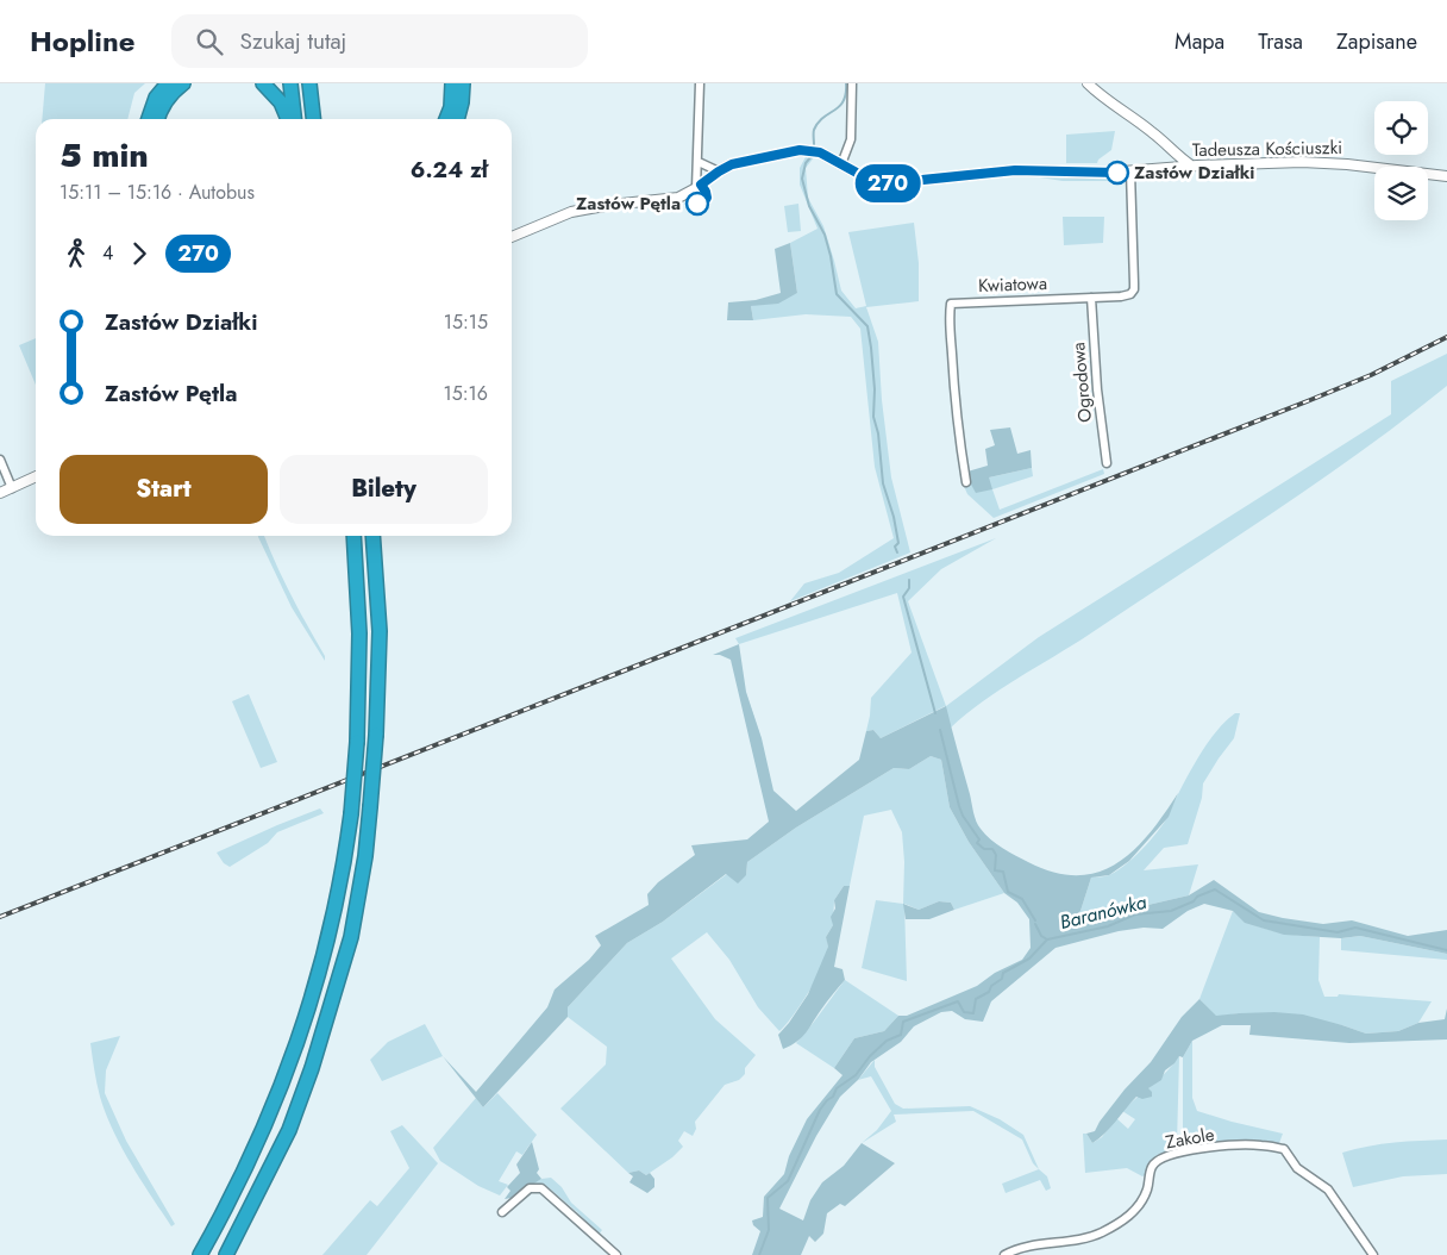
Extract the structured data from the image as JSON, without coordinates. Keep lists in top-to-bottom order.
{
  "streets": {
    "street": [
      "Tadeusza Kościuszki",
      "Kwiatowa",
      "Ogrodowa",
      "Zakole"
    ]
  },
  "crossings": [
    ["Tadeusza Kościuszki", "Kwiatowa"],
    ["Kwiatowa", "Ogrodowa"]
  ],
  "water": ["Baranówka"],
  "places": ["Zastów Działki", "Zastów Pętla"],
  "lines": ["bus line 270"],
  "page": {
    "header": "Hopline",
    "search": "Szukaj tutaj",
    "nav": ["Mapa", "Trasa", "Zapisane"],
    "on_map": "270",
    "heading": ["5 min", "15:11 – 15:16 · Autobus", "6.24 zł"],
    "legs": ["4", "270"],
    "list": [
      {
        "name": "Zastów Działki",
        "value": "15:15"
      },
      {
        "name": "Zastów Pętla",
        "value": "15:16"
      }
    ],
    "buttons": ["Start", "Bilety"]
  }
}
